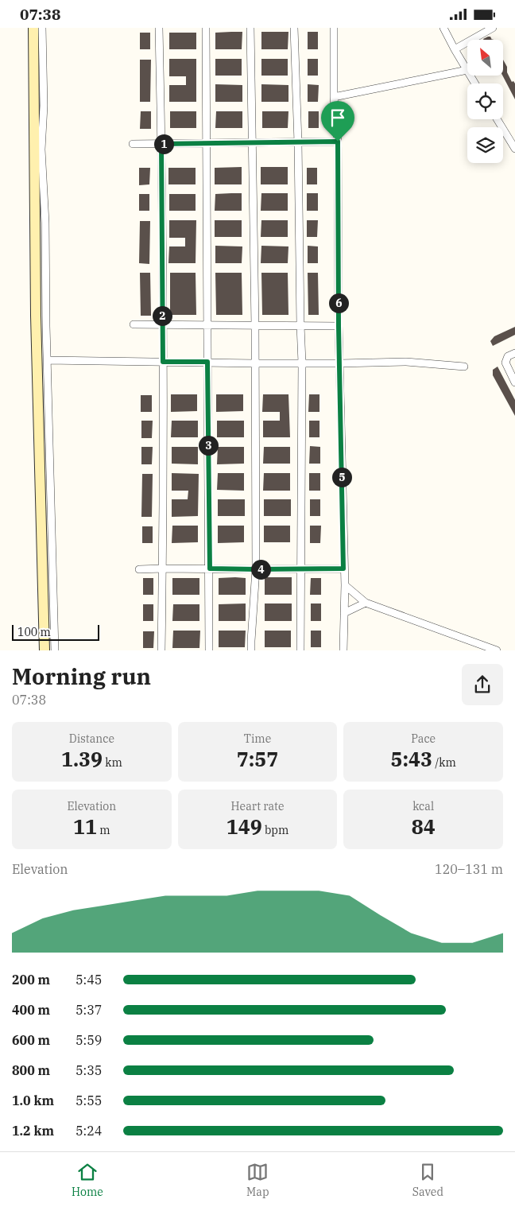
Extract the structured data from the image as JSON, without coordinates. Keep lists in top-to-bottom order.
{
  "scale_bar": "100 m",
  "north": "top left",
  "page": {
    "status": "07:38",
    "pins": [
      "1",
      "6",
      "2",
      "3",
      "5",
      "4"
    ],
    "scale": "100 m",
    "heading": ["Morning run", "07:38"],
    "stats": [
      ["Distance", "1.39 km"],
      ["Time", "7:57"],
      ["Pace", "5:43 /km"],
      ["Elevation", "11 m"],
      ["Heart rate", "149 bpm"],
      ["kcal", "84"]
    ],
    "chart": ["Elevation", "120–131 m"],
    "list": [
      {
        "name": "200 m",
        "note": "5:45"
      },
      {
        "name": "400 m",
        "note": "5:37"
      },
      {
        "name": "600 m",
        "note": "5:59"
      },
      {
        "name": "800 m",
        "note": "5:35"
      },
      {
        "name": "1.0 km",
        "note": "5:55"
      },
      {
        "name": "1.2 km",
        "note": "5:24"
      }
    ],
    "tabs": ["Home", "Map", "Saved"]
  }
}
